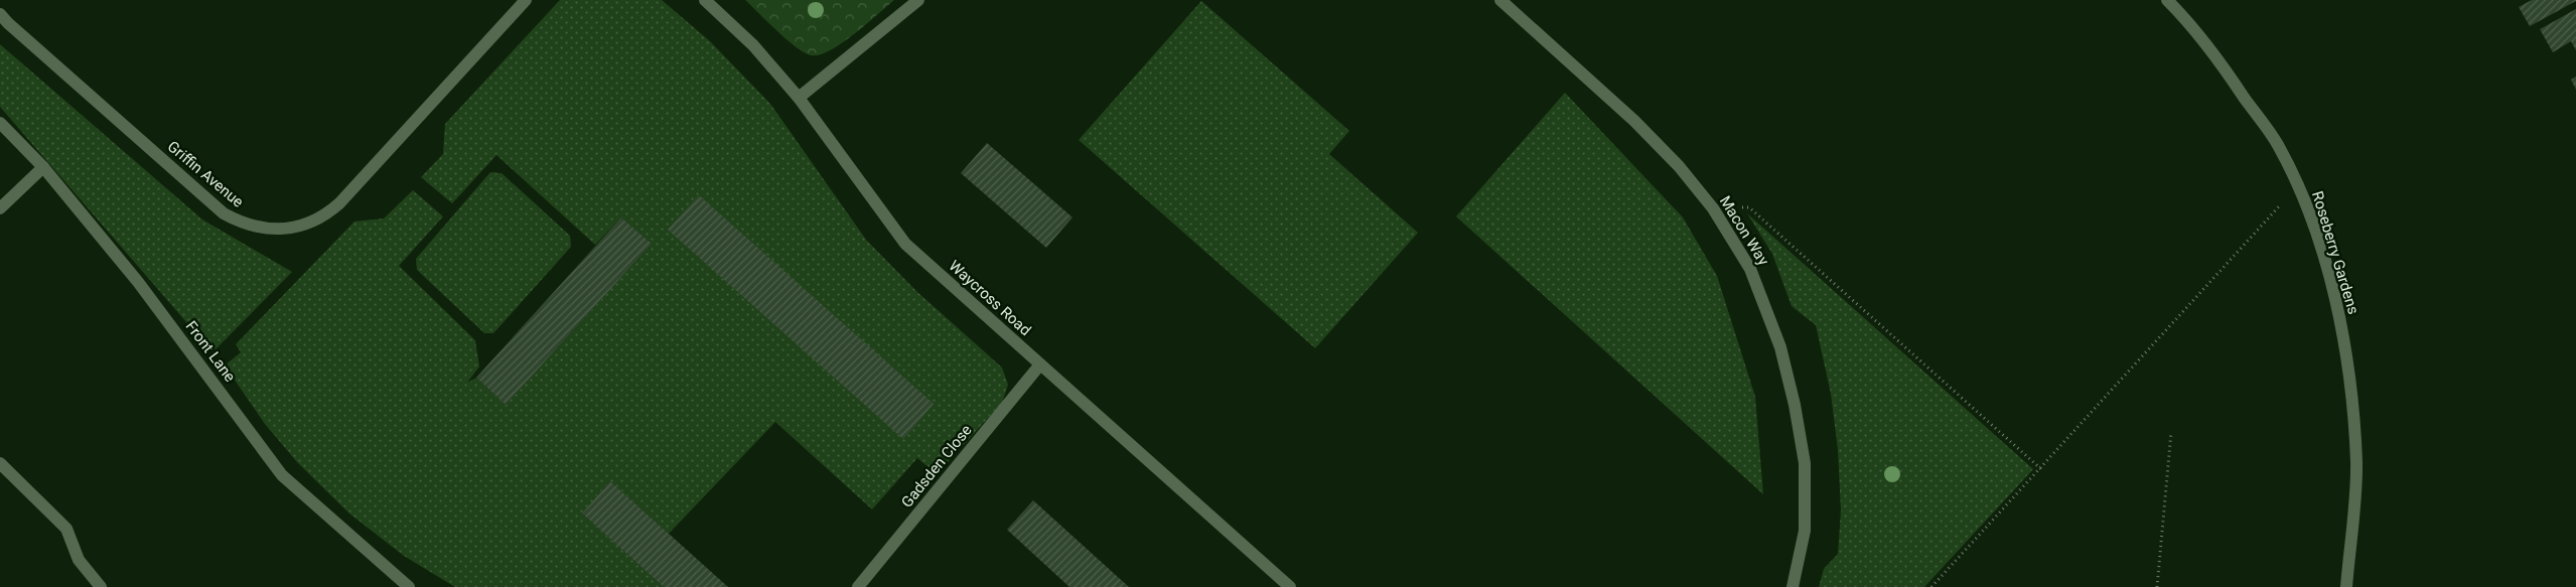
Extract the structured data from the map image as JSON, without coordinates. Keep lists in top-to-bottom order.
{
  "streets": {
    "street": [
      "Griffin Avenue",
      "Macon Way",
      "Roseberry Gardens",
      "Waycross Road",
      "Front Lane",
      "Gadsden Close"
    ]
  },
  "crossings": [
    ["Waycross Road", "Gadsden Close"]
  ]
}
